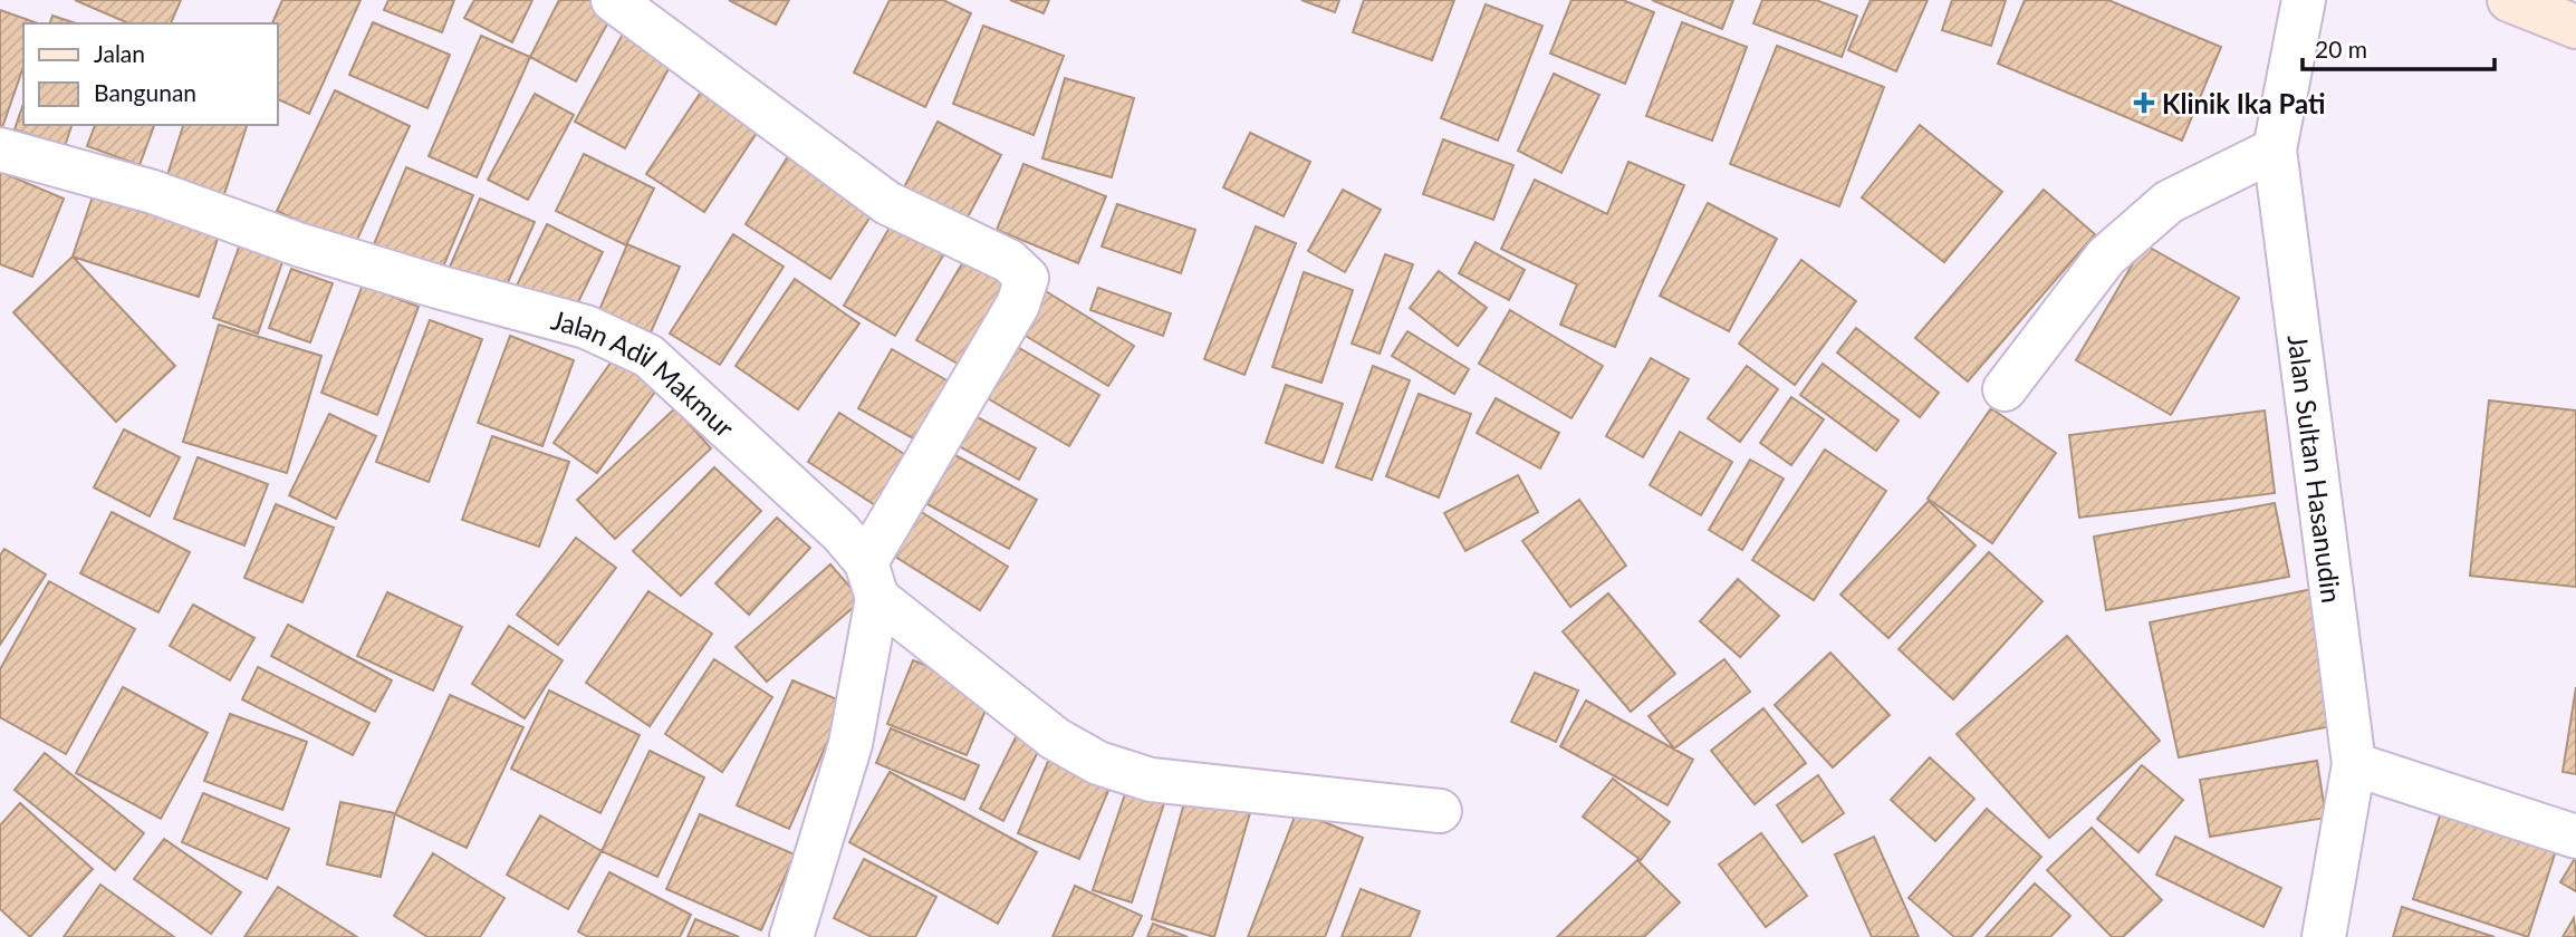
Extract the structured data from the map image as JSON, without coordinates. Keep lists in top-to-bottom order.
{
  "streets": {
    "street": ["Jalan Adil Makmur", "Jalan Sultan Hasanudin"]
  },
  "places": {
    "health": ["Klinik Ika Pati"]
  },
  "legend": ["Jalan", "Bangunan"],
  "scale_bar": "20 m"
}
